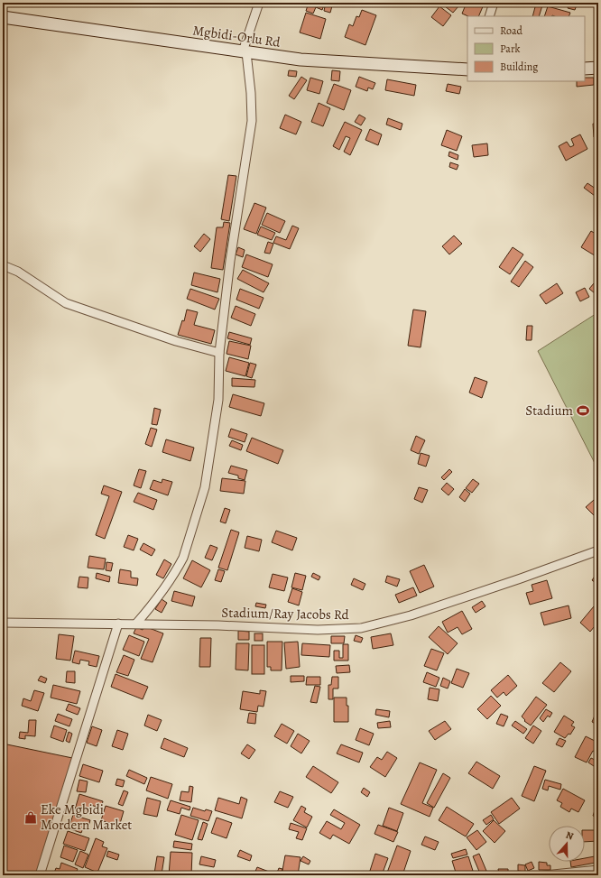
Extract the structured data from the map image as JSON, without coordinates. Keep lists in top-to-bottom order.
{
  "streets": {
    "main road": ["Mgbidi-Orlu Rd"],
    "street": ["Stadium/Ray Jacobs Rd"]
  },
  "places": {
    "sports": ["Stadium"],
    "shop": ["Eke Mgbidi Mordern Market"]
  },
  "legend": ["Road", "Park", "Building"],
  "north": "top"
}
